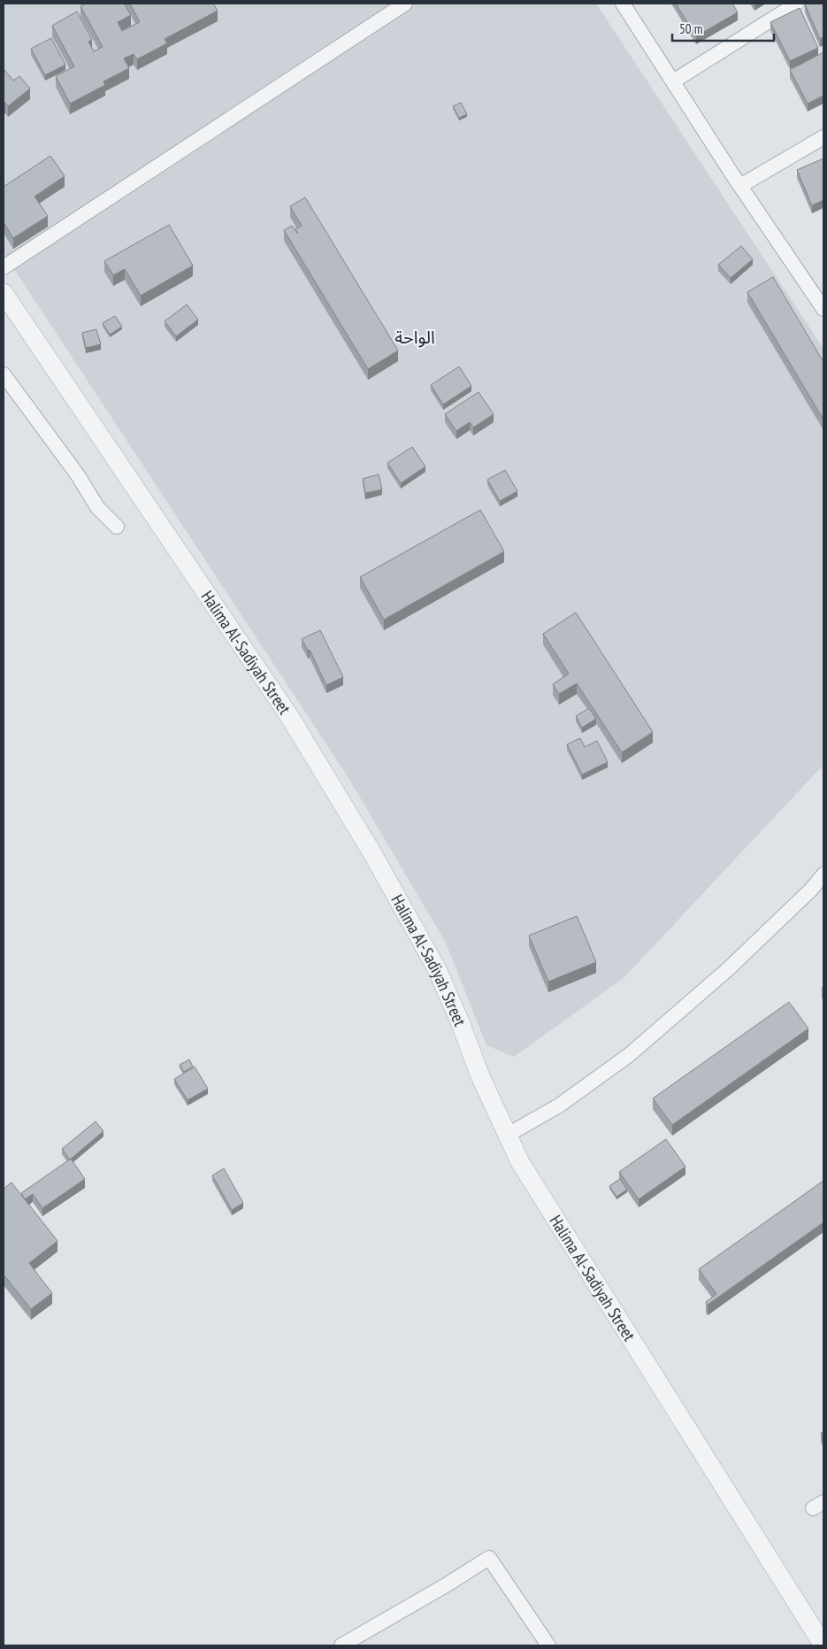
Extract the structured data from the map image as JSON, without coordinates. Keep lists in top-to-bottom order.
{
  "streets": {
    "street": ["Halima Al-Sadiyah Street"]
  },
  "districts": ["الواحة"],
  "scale_bar": "50 m"
}
